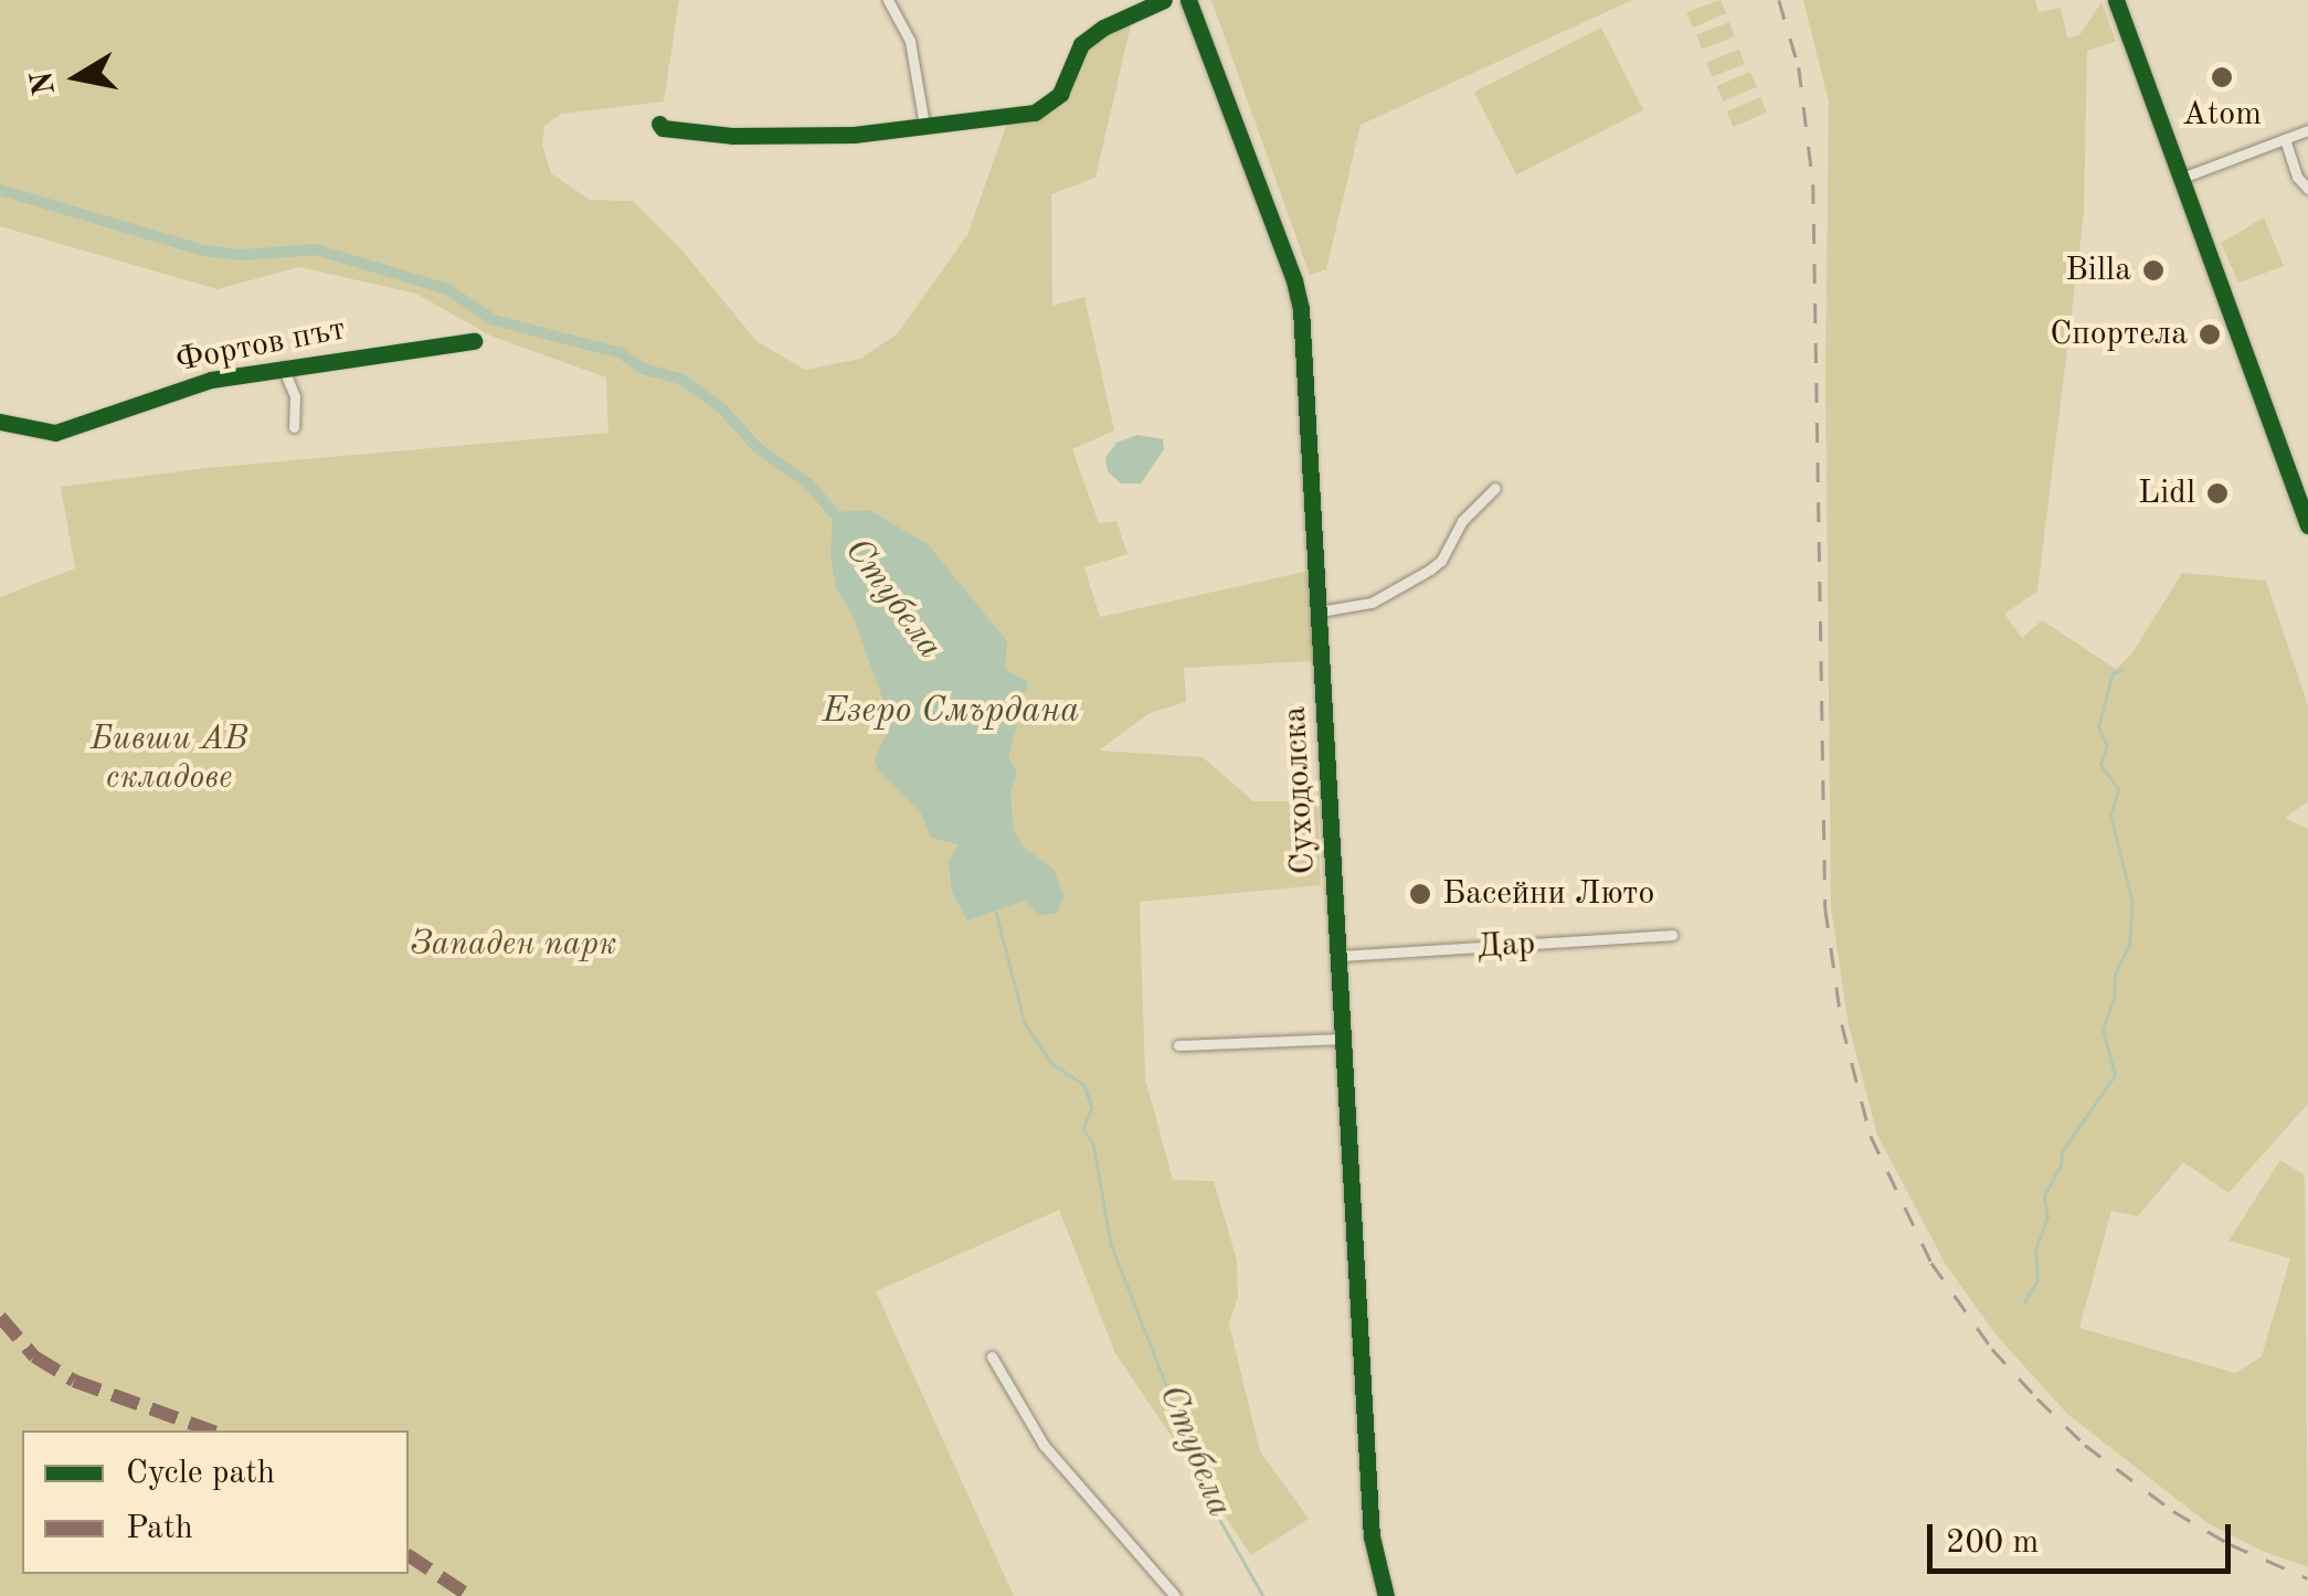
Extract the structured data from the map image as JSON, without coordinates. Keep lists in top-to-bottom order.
{
  "streets": {
    "street": ["Фортов път", "Суходолска", "Дар"]
  },
  "crossings": [
    ["Суходолска", "Дар"]
  ],
  "water": ["Стубела", "Езеро Смърдана"],
  "parks": ["Бивши АВ складове", "Западен парк"],
  "places": [
    "Atom",
    "Billa",
    "Спортела",
    "Lidl",
    "Басейни Люто"
  ],
  "legend": ["Cycle path", "Path"],
  "scale_bar": "200 m",
  "north": "left"
}
